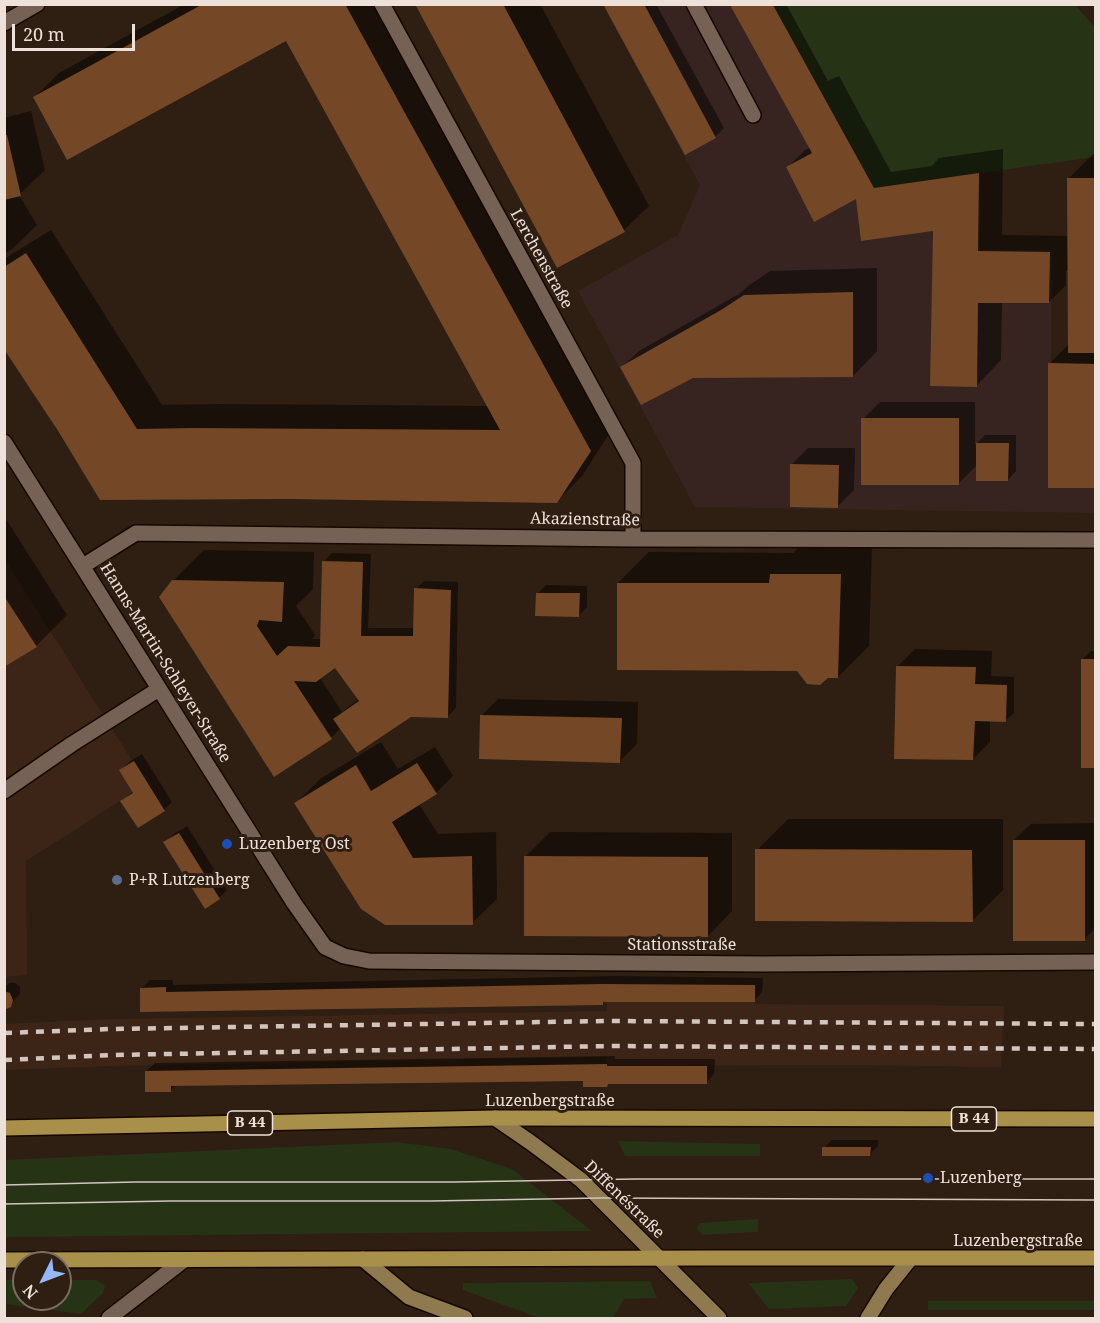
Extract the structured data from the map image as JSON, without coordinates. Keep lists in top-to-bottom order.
{
  "streets": {
    "main road": ["Luzenbergstraße", "B 44"],
    "street": [
      "Lerchenstraße",
      "Akazienstraße",
      "Hanns-Martin-Schleyer-Straße",
      "Stationsstraße",
      "Diffenéstraße"
    ]
  },
  "crossings": [
    ["Lerchenstraße", "Akazienstraße"],
    ["Akazienstraße", "Hanns-Martin-Schleyer-Straße"],
    ["Hanns-Martin-Schleyer-Straße", "Stationsstraße"],
    ["Luzenbergstraße", "Diffenéstraße"]
  ],
  "places": ["Luzenberg Ost", "P+R Lutzenberg", "Luzenberg"],
  "scale_bar": "20 m",
  "north": "bottom left"
}
